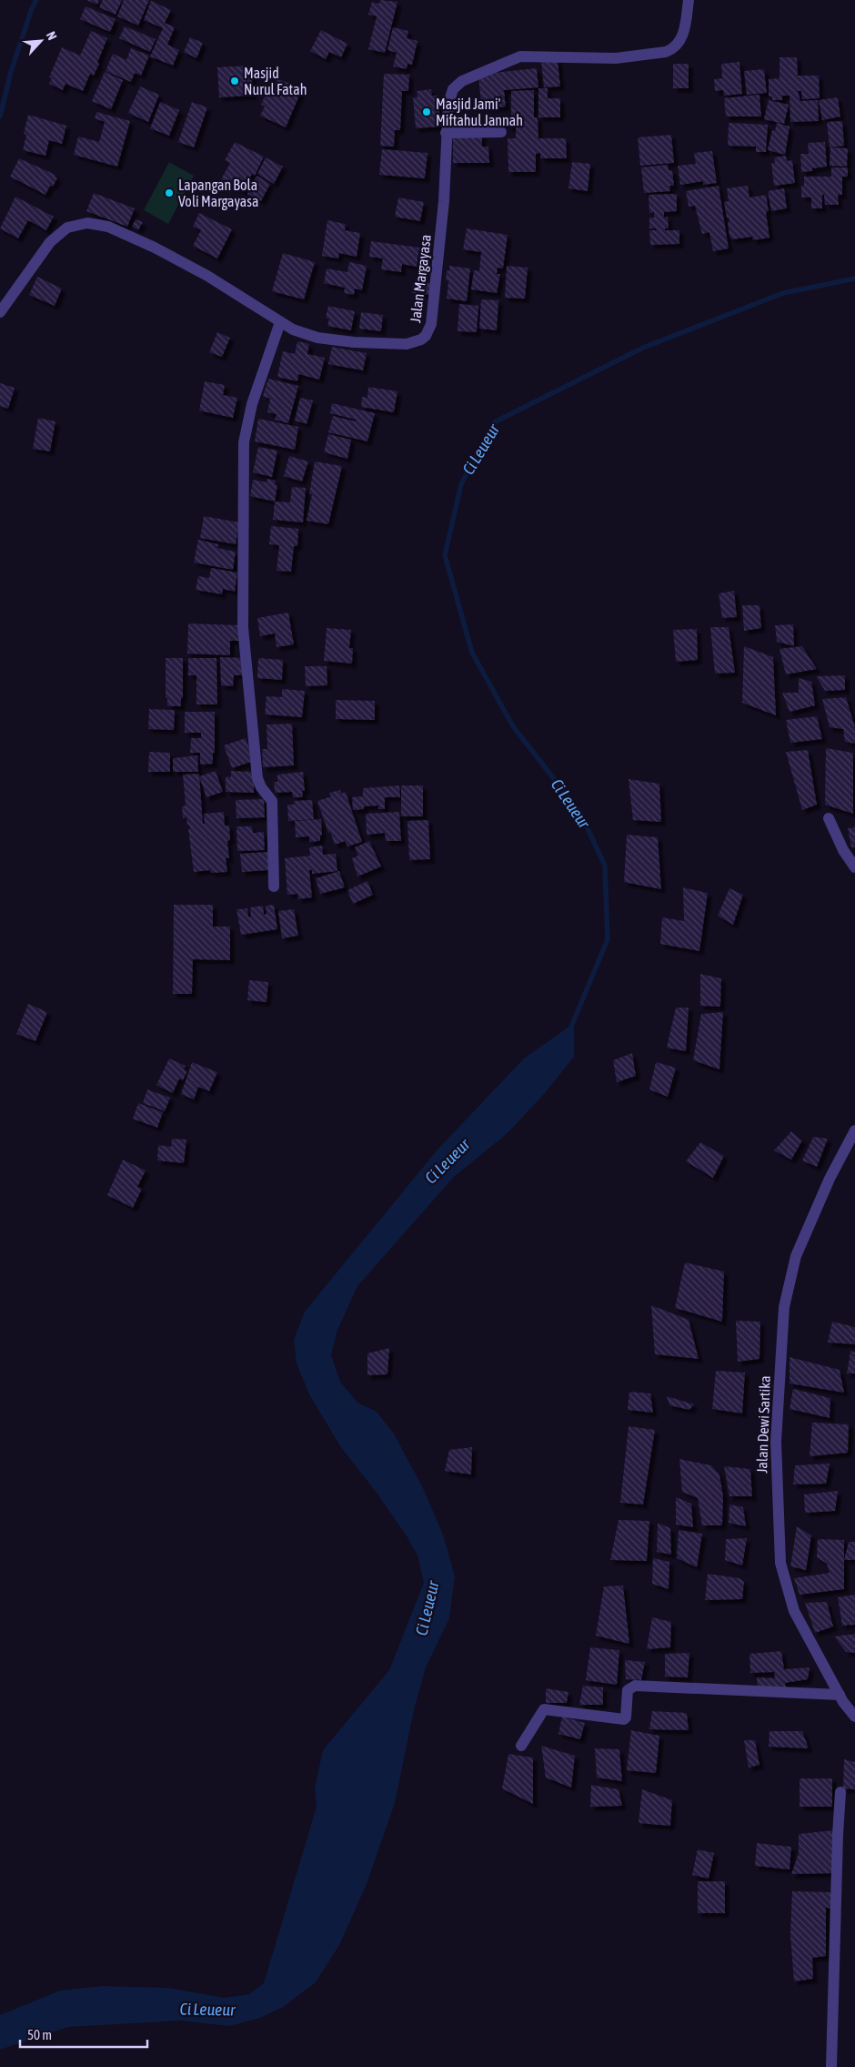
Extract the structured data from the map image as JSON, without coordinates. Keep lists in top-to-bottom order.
{
  "streets": {
    "street": ["Jalan Margayasa", "Jalan Dewi Sartika"]
  },
  "water": ["Ci Leueur"],
  "places": ["Masjid Nurul Fatah", "Masjid Jami' Miftahul Jannah", "Lapangan Bola Voli Margayasa"],
  "scale_bar": "50 m",
  "north": "top right"
}
